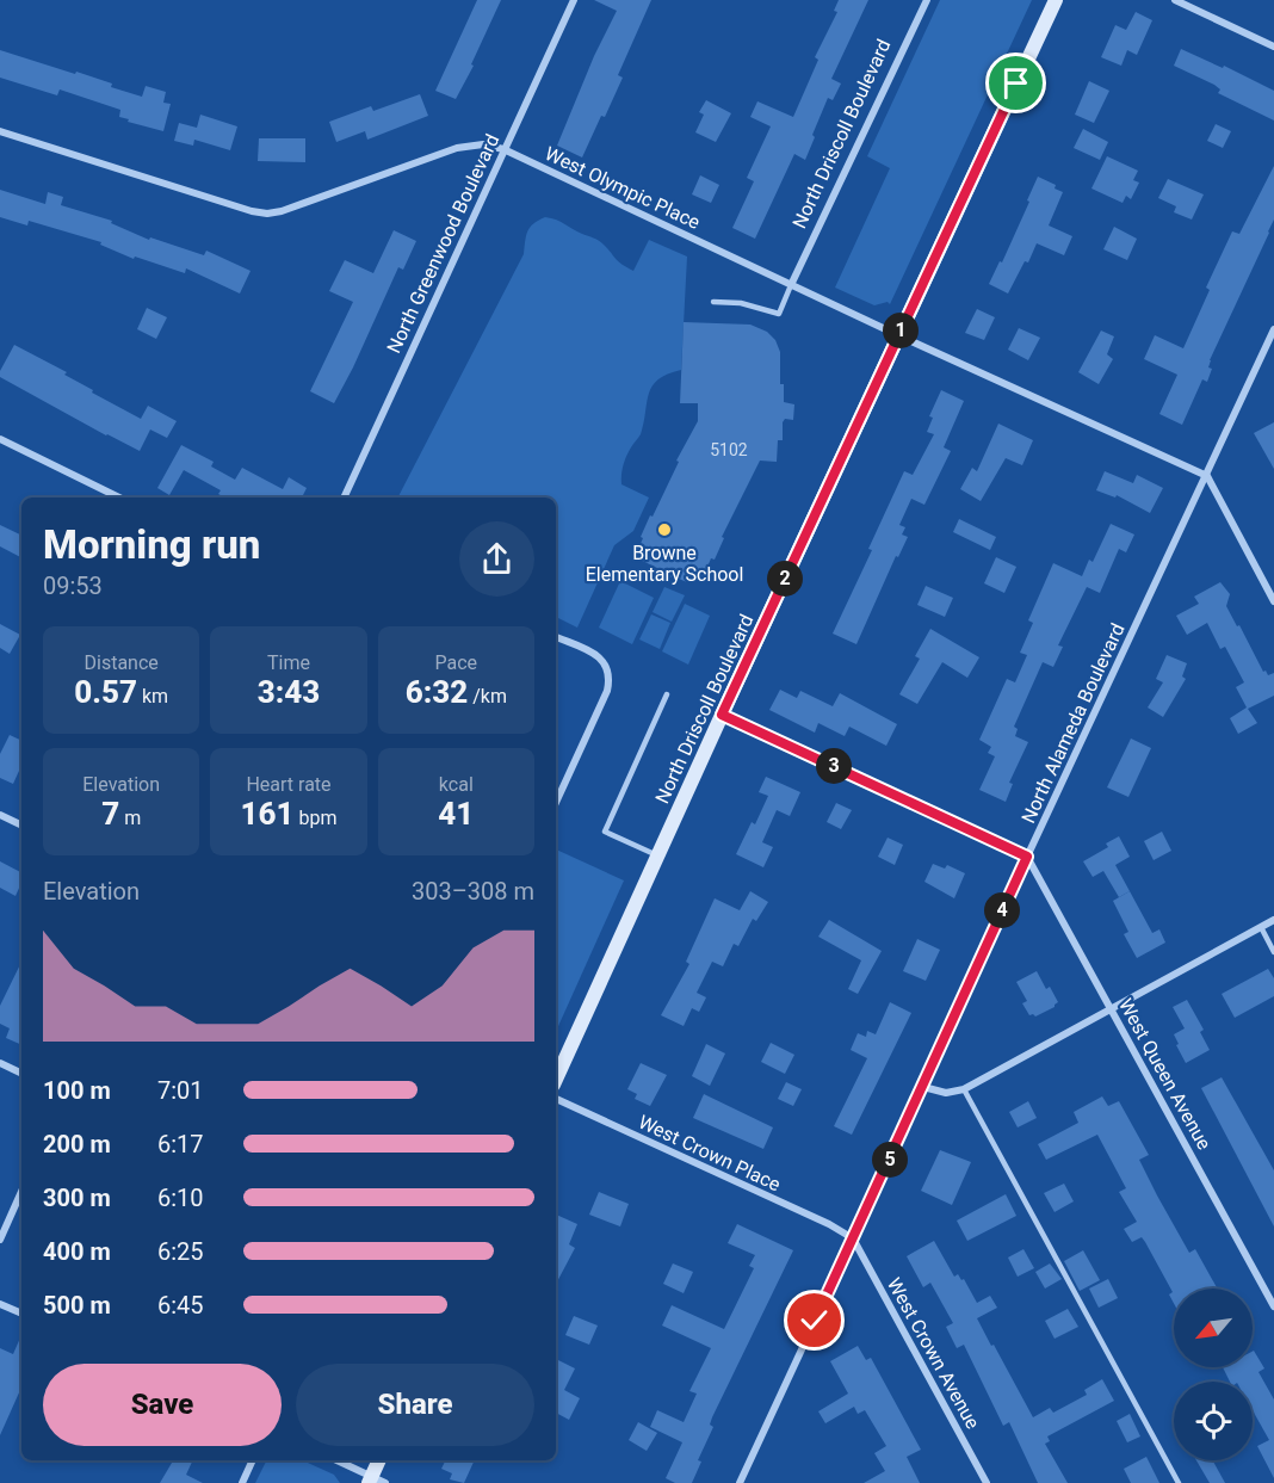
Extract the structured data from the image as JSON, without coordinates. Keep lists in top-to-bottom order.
{
  "streets": {
    "main road": ["North Driscoll Boulevard"],
    "street": [
      "West Olympic Place",
      "North Greenwood Boulevard",
      "North Alameda Boulevard",
      "West Queen Avenue",
      "West Crown Place",
      "West Crown Avenue"
    ]
  },
  "crossings": [
    ["North Driscoll Boulevard", "West Olympic Place"],
    ["West Olympic Place", "North Greenwood Boulevard"],
    ["West Olympic Place", "North Alameda Boulevard"],
    ["North Alameda Boulevard", "West Queen Avenue"],
    ["North Alameda Boulevard", "West Crown Place"],
    ["North Alameda Boulevard", "West Crown Avenue"],
    ["West Crown Place", "West Crown Avenue"]
  ],
  "places": ["Browne Elementary School"],
  "house_numbers": ["5102"],
  "north": "bottom left",
  "page": {
    "pins": [
      "1",
      "2",
      "3",
      "4",
      "5"
    ],
    "heading": ["Morning run", "09:53"],
    "stats": [
      ["Distance", "0.57 km"],
      ["Time", "3:43"],
      ["Pace", "6:32 /km"],
      ["Elevation", "7 m"],
      ["Heart rate", "161 bpm"],
      ["kcal", "41"]
    ],
    "chart": ["Elevation", "303–308 m"],
    "list": [
      {
        "name": "100 m",
        "note": "7:01"
      },
      {
        "name": "200 m",
        "note": "6:17"
      },
      {
        "name": "300 m",
        "note": "6:10"
      },
      {
        "name": "400 m",
        "note": "6:25"
      },
      {
        "name": "500 m",
        "note": "6:45"
      }
    ],
    "buttons": ["Save", "Share"]
  }
}
